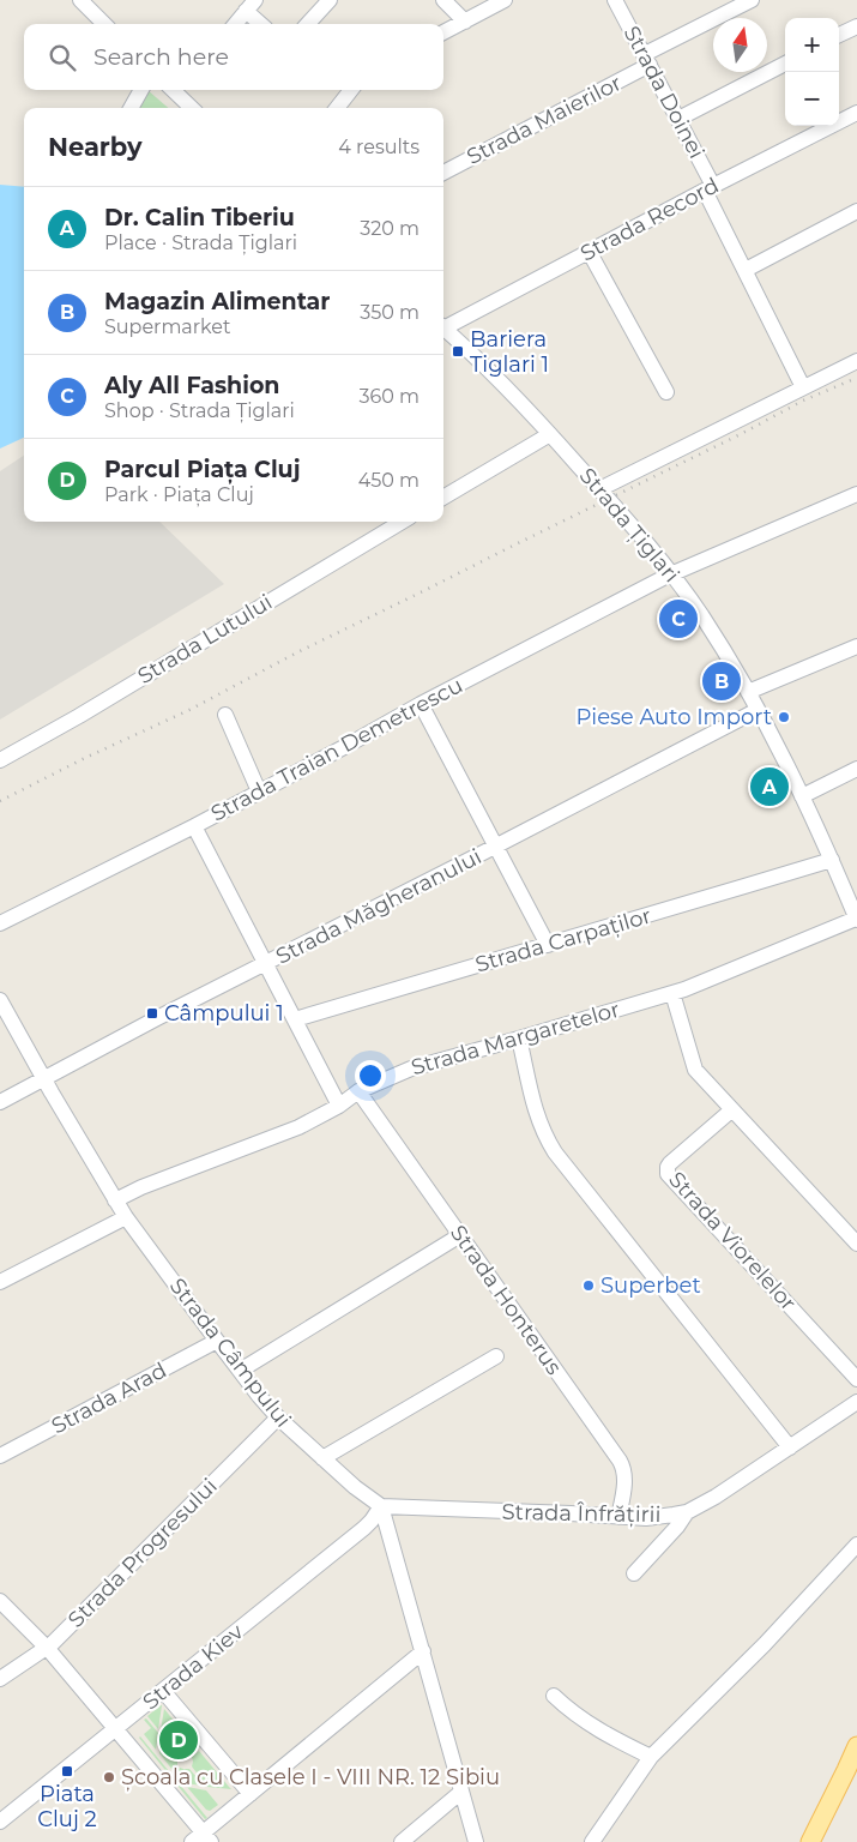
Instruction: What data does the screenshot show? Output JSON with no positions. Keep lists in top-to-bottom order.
{
  "streets": {
    "street": [
      "Strada Doinei",
      "Strada Maierilor",
      "Strada Record",
      "Strada Țiglari",
      "Strada Lutului",
      "Strada Traian Demetrescu",
      "Strada Măgheranului",
      "Strada Carpaților",
      "Strada Margaretelor",
      "Strada Viorelelor",
      "Strada Honterus",
      "Strada Câmpului",
      "Strada Arad",
      "Strada Înfrățirii",
      "Strada Progresului",
      "Strada Kiev"
    ]
  },
  "crossings": [
    ["Strada Doinei", "Strada Maierilor"],
    ["Strada Doinei", "Strada Record"],
    ["Strada Țiglari", "Strada Traian Demetrescu"],
    ["Strada Țiglari", "Strada Măgheranului"],
    ["Strada Țiglari", "Strada Carpaților"],
    ["Strada Țiglari", "Strada Margaretelor"],
    ["Strada Măgheranului", "Strada Câmpului"],
    ["Strada Margaretelor", "Strada Honterus"],
    ["Strada Margaretelor", "Strada Câmpului"],
    ["Strada Honterus", "Strada Înfrățirii"],
    ["Strada Câmpului", "Strada Arad"],
    ["Strada Câmpului", "Strada Înfrățirii"],
    ["Strada Câmpului", "Strada Progresului"],
    ["Strada Câmpului", "Strada Kiev"],
    ["Strada Înfrățirii", "Strada Kiev"]
  ],
  "places": {
    "transit": ["Bariera Tiglari 1", "Câmpului 1", "Piata Cluj 2"],
    "other": ["Piese Auto Import", "Superbet", "Școala cu Clasele I - VIII NR. 12 Sibiu"]
  },
  "north": "top",
  "page": {
    "map_buttons": ["+", "−"],
    "search": "Search here",
    "heading": ["Nearby", "4 results"],
    "list": [
      {
        "mark": "A",
        "name": "Dr. Calin Tiberiu",
        "note": "Place · Strada Țiglari",
        "value": "320 m"
      },
      {
        "mark": "B",
        "name": "Magazin Alimentar",
        "note": "Supermarket",
        "value": "350 m"
      },
      {
        "mark": "C",
        "name": "Aly All Fashion",
        "note": "Shop · Strada Țiglari",
        "value": "360 m"
      },
      {
        "mark": "D",
        "name": "Parcul Piața Cluj",
        "note": "Park · Piața Cluj",
        "value": "450 m"
      }
    ],
    "pins": [
      "C",
      "B",
      "A",
      "D"
    ]
  }
}
